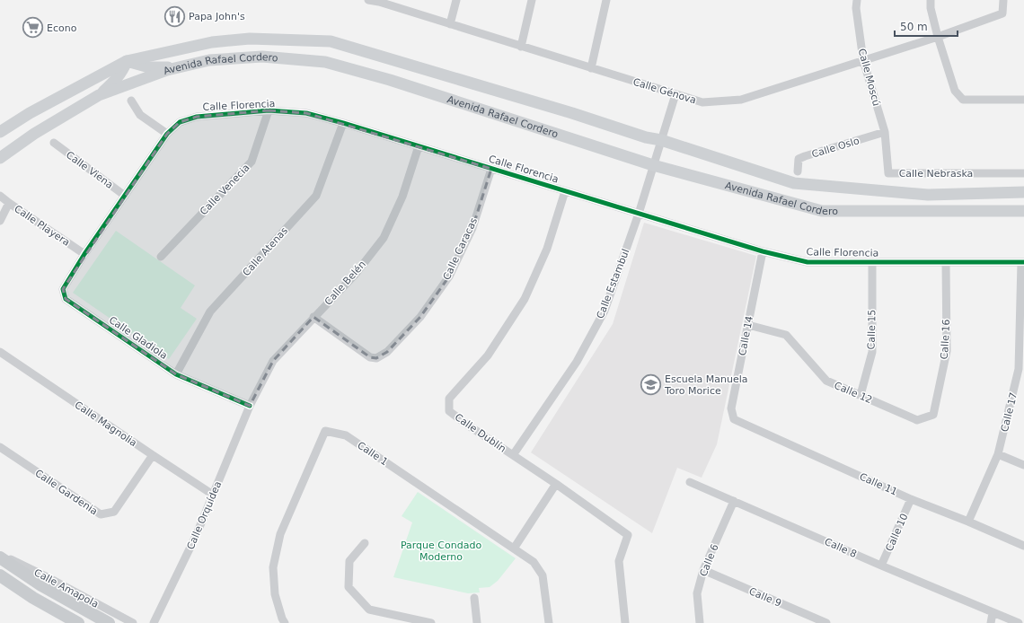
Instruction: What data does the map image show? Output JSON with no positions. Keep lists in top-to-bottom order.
{
  "streets": {
    "main road": ["Avenida Rafael Cordero"],
    "street": [
      "Calle Moscú",
      "Calle Génova",
      "Calle Florencia",
      "Calle Oslo",
      "Calle Viena",
      "Calle Nebraska",
      "Calle Venecia",
      "Calle Playera",
      "Calle Caracas",
      "Calle Atenas",
      "Calle Belén",
      "Calle Estambul",
      "Calle 15",
      "Calle 14",
      "Calle Gladiola",
      "Calle 16",
      "Calle 12",
      "Calle 17",
      "Calle Magnolia",
      "Calle Dublín",
      "Calle 1",
      "Calle 11",
      "Calle Gardenia",
      "Calle Orquídea",
      "Calle 10",
      "Calle 8",
      "Calle 6",
      "Calle Amapola",
      "Calle 9"
    ]
  },
  "crossings": [
    ["Avenida Rafael Cordero", "Calle Estambul"],
    ["Calle Moscú", "Calle Génova"],
    ["Calle Moscú", "Calle Oslo"],
    ["Calle Moscú", "Calle Nebraska"],
    ["Calle Génova", "Calle Estambul"],
    ["Calle Florencia", "Calle Viena"],
    ["Calle Florencia", "Calle Venecia"],
    ["Calle Florencia", "Calle Playera"],
    ["Calle Florencia", "Calle Caracas"],
    ["Calle Florencia", "Calle Atenas"],
    ["Calle Florencia", "Calle Belén"],
    ["Calle Florencia", "Calle Estambul"],
    ["Calle Florencia", "Calle 15"],
    ["Calle Florencia", "Calle 14"],
    ["Calle Florencia", "Calle Gladiola"],
    ["Calle Florencia", "Calle 16"],
    ["Calle Florencia", "Calle 17"],
    ["Calle Florencia", "Calle Dublín"],
    ["Calle Oslo", "Calle Nebraska"],
    ["Calle Playera", "Calle Gladiola"],
    ["Calle Caracas", "Calle Belén"],
    ["Calle Atenas", "Calle Gladiola"],
    ["Calle Belén", "Calle Gladiola"],
    ["Calle Belén", "Calle Orquídea"],
    ["Calle Estambul", "Calle Dublín"],
    ["Calle 15", "Calle 12"],
    ["Calle 14", "Calle 12"],
    ["Calle 14", "Calle 11"],
    ["Calle Gladiola", "Calle Orquídea"],
    ["Calle 16", "Calle 12"],
    ["Calle 17", "Calle 11"],
    ["Calle Magnolia", "Calle Gardenia"],
    ["Calle Magnolia", "Calle Orquídea"],
    ["Calle 11", "Calle 10"],
    ["Calle 10", "Calle 8"],
    ["Calle 8", "Calle 6"],
    ["Calle 6", "Calle 9"]
  ],
  "parks": ["Parque Condado Moderno"],
  "places": {
    "restaurant": ["Papa John's"],
    "supermarket": ["Econo"],
    "school or university": ["Escuela Manuela Toro Morice"]
  },
  "scale_bar": "50 m"
}
